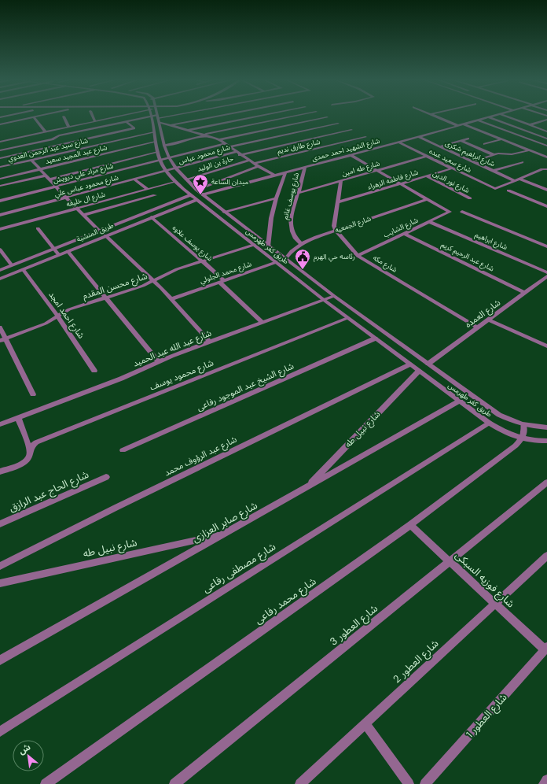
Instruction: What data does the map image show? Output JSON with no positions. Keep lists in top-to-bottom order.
{
  "streets": {
    "street": [
      "شارع طارق نديم",
      "شارع سيد عبد الرحمن العدوي",
      "شارع الشهيد احمد حمدى",
      "شارع ابراهيم شكرى",
      "شارع عبد المجيد سعيد",
      "شارع محمود عباس",
      "شارع سعيد عبده",
      "حارة بن الوليد",
      "شارع طه امين",
      "شارع مراد علي درويش",
      "شارع فاطمه الزهراء",
      "شارع نور الدين",
      "شارع محمود عباس علي",
      "شارع يوسف غانم",
      "شارع ال خليفه",
      "شارع الجمعيه",
      "شارع الشايب",
      "طريق المنشية",
      "شارع ابراهيم",
      "شارع يوسف علاوه",
      "طريق كفر طهرمس",
      "شارع عبد الرحيم كريم",
      "شارع مكه",
      "شارع محمد الجلولي",
      "شارع محسن المقدم",
      "شارع العمده",
      "شارع احمد امجد",
      "شارع عبد الله عبد الحميد",
      "شارع محمود يوسف",
      "شارع الشيخ عبد الموجود رفاعى",
      "شارع نبيل طه",
      "شارع عبد الرؤوف محمد",
      "شارع الحاج عبد الرازق",
      "شارع صابر العزازى",
      "شارع مصطفى رفاعى",
      "شارع فوزيه السبكى",
      "شارع محمد رفاعى",
      "شارع العطور 3",
      "شارع العطور 2",
      "شارع العطور 1"
    ]
  },
  "crossings": [
    ["شارع سيد عبد الرحمن العدوي", "طريق كفر طهرمس"],
    ["شارع الشهيد احمد حمدى", "شارع ابراهيم شكرى"],
    ["شارع الشهيد احمد حمدى", "شارع سعيد عبده"],
    ["شارع الشهيد احمد حمدى", "شارع يوسف غانم"],
    ["شارع الشهيد احمد حمدى", "طريق كفر طهرمس"],
    ["شارع ابراهيم شكرى", "شارع سعيد عبده"],
    ["شارع عبد المجيد سعيد", "طريق كفر طهرمس"],
    ["شارع محمود عباس", "شارع محمود عباس علي"],
    ["شارع محمود عباس", "طريق كفر طهرمس"],
    ["شارع سعيد عبده", "شارع طه امين"],
    ["شارع سعيد عبده", "شارع فاطمه الزهراء"],
    ["حارة بن الوليد", "طريق كفر طهرمس"],
    ["شارع طه امين", "شارع يوسف غانم"],
    ["شارع مراد علي درويش", "طريق كفر طهرمس"],
    ["شارع فاطمه الزهراء", "شارع نور الدين"],
    ["شارع محمود عباس علي", "طريق كفر طهرمس"],
    ["شارع يوسف غانم", "شارع الجمعيه"],
    ["شارع ال خليفه", "طريق كفر طهرمس"],
    ["شارع الجمعيه", "شارع الشايب"],
    ["شارع الجمعيه", "طريق كفر طهرمس"],
    ["شارع الجمعيه", "شارع مكه"],
    ["شارع الجمعيه", "شارع محمد الجلولي"],
    ["شارع الشايب", "شارع ابراهيم"],
    ["شارع الشايب", "شارع عبد الرحيم كريم"],
    ["شارع الشايب", "شارع مكه"],
    ["طريق المنشية", "شارع يوسف علاوه"],
    ["طريق المنشية", "طريق كفر طهرمس"],
    ["طريق المنشية", "شارع احمد امجد"],
    ["شارع يوسف علاوه", "شارع محمد الجلولي"],
    ["شارع يوسف علاوه", "شارع محسن المقدم"],
    ["شارع يوسف علاوه", "شارع عبد الله عبد الحميد"],
    ["طريق كفر طهرمس", "شارع محمد الجلولي"],
    ["طريق كفر طهرمس", "شارع محسن المقدم"],
    ["طريق كفر طهرمس", "شارع العمده"],
    ["طريق كفر طهرمس", "شارع عبد الله عبد الحميد"],
    ["طريق كفر طهرمس", "شارع محمود يوسف"],
    ["طريق كفر طهرمس", "شارع الشيخ عبد الموجود رفاعى"],
    ["طريق كفر طهرمس", "شارع نبيل طه"],
    ["طريق كفر طهرمس", "شارع عبد الرؤوف محمد"],
    ["طريق كفر طهرمس", "شارع صابر العزازى"],
    ["طريق كفر طهرمس", "شارع مصطفى رفاعى"],
    ["طريق كفر طهرمس", "شارع محمد رفاعى"],
    ["شارع عبد الرحيم كريم", "شارع العمده"],
    ["شارع مكه", "شارع العمده"],
    ["شارع محسن المقدم", "شارع احمد امجد"],
    ["شارع نبيل طه", "شارع صابر العزازى"],
    ["شارع فوزيه السبكى", "شارع محمد رفاعى"],
    ["شارع فوزيه السبكى", "شارع العطور 3"],
    ["شارع فوزيه السبكى", "شارع العطور 2"],
    ["شارع فوزيه السبكى", "شارع العطور 1"]
  ],
  "places": {
    "place": ["ميدان الساعة"],
    "public building": ["رئاسه حي الهرم"]
  },
  "north": "top left"
}
